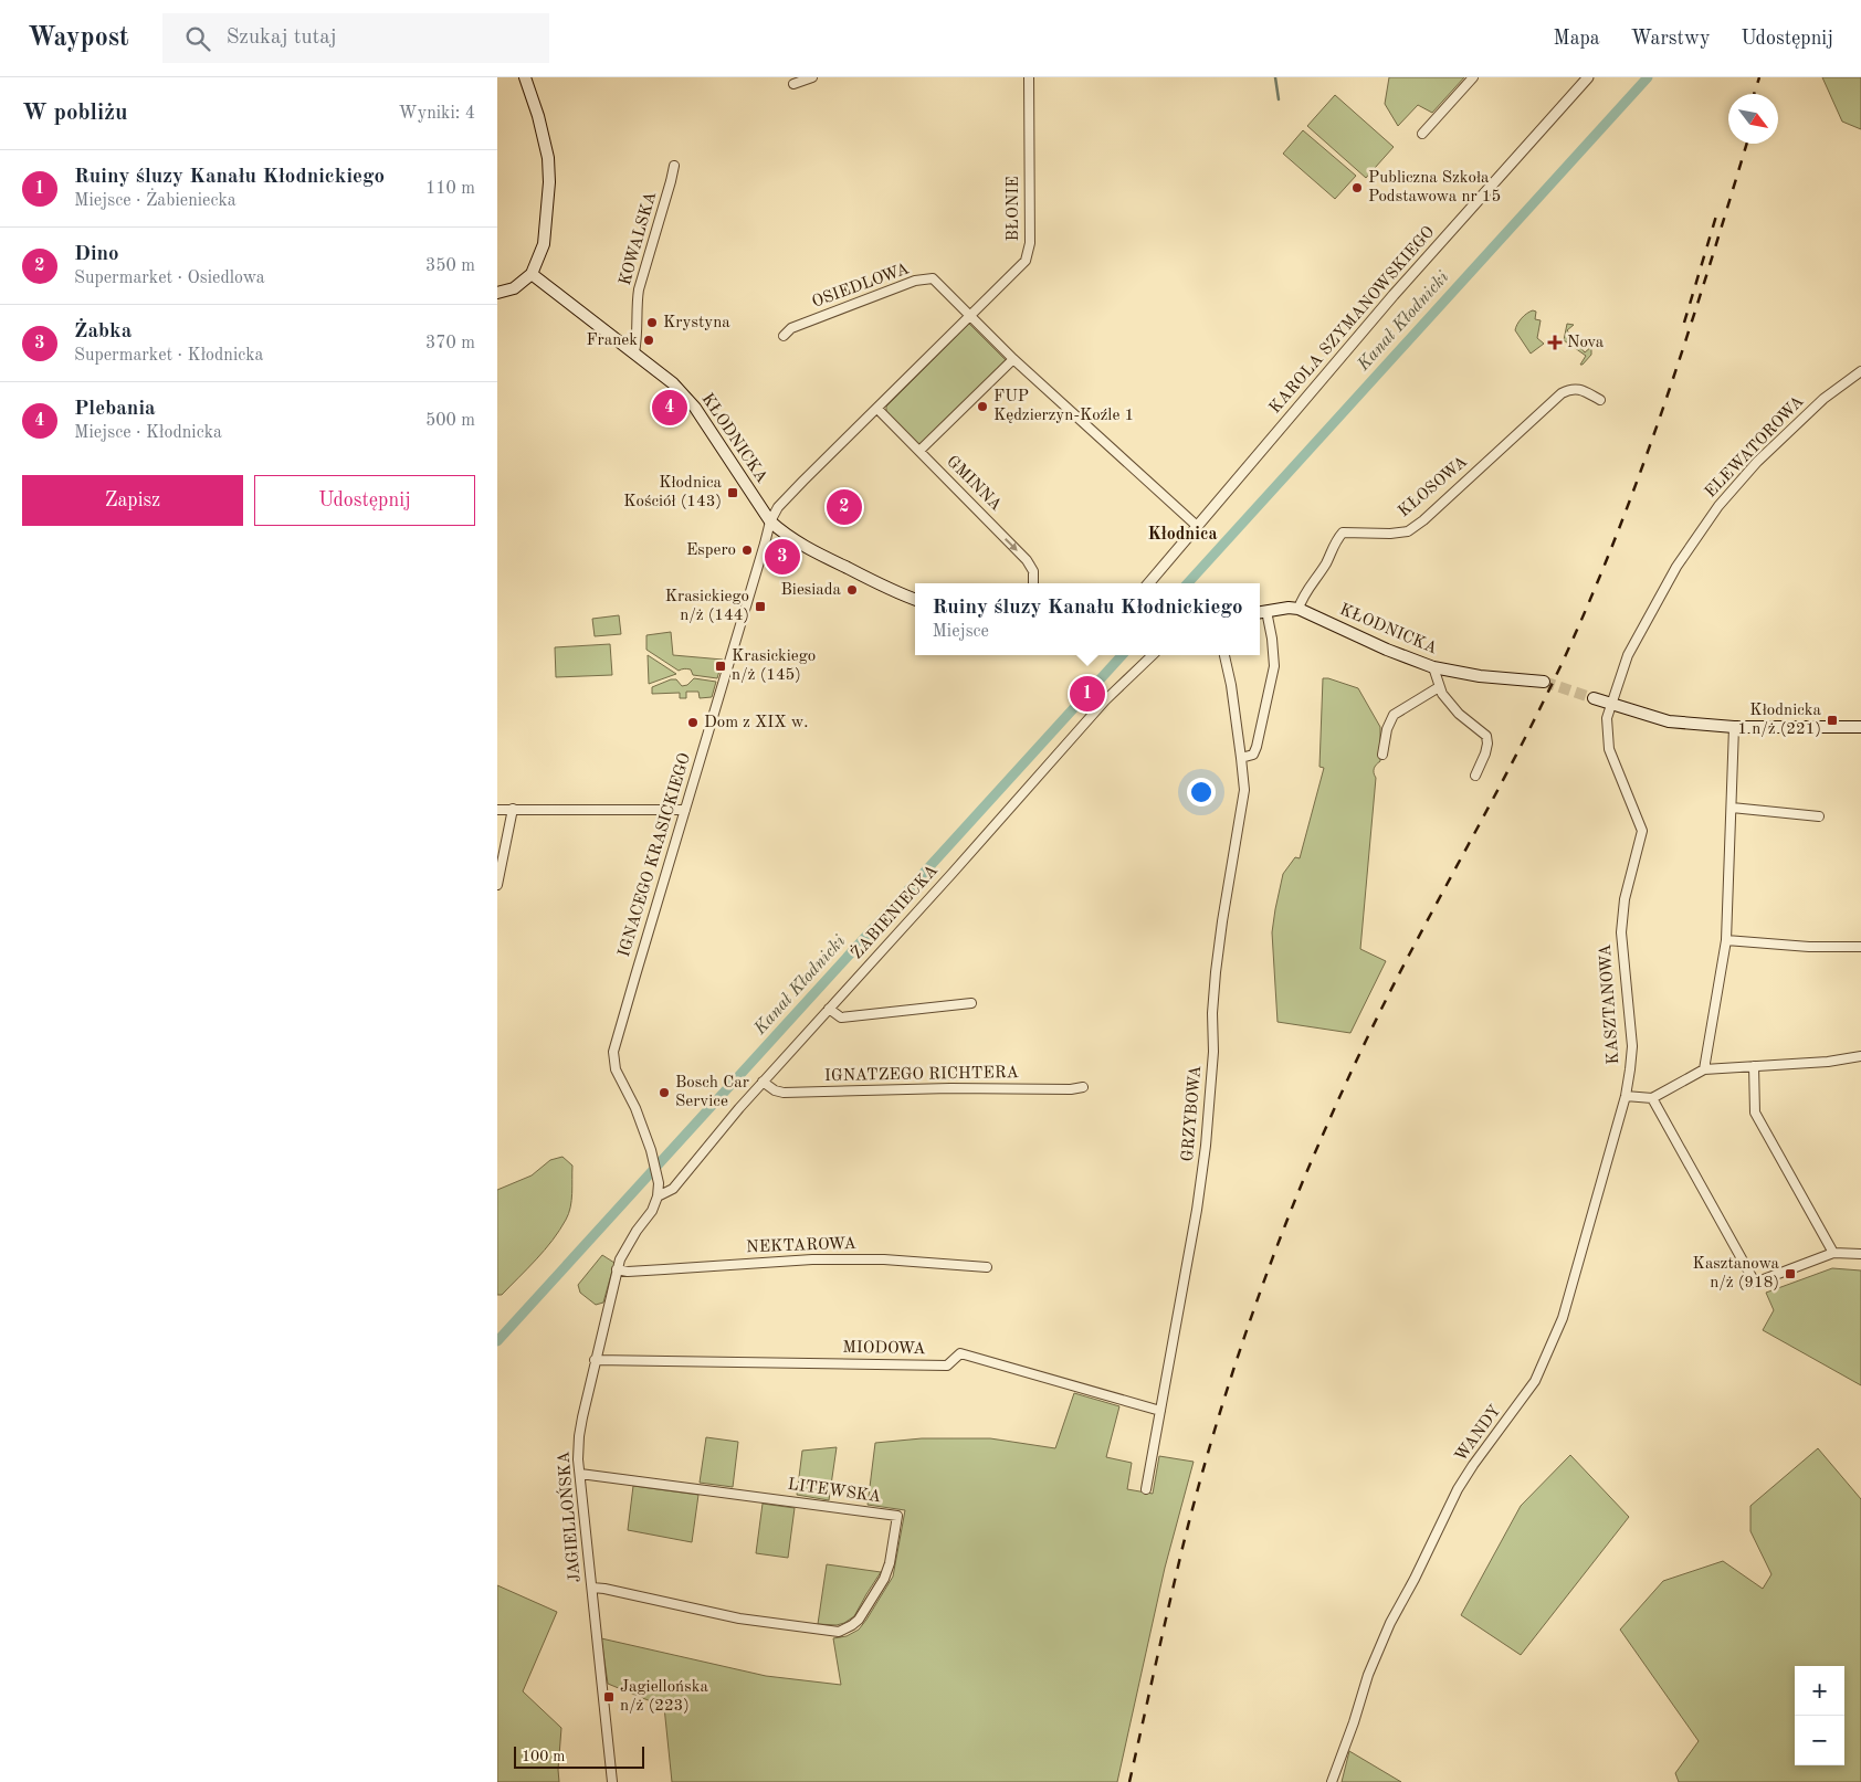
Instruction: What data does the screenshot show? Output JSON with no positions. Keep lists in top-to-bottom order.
{
  "streets": {
    "main road": ["KŁODNICKA"],
    "street": [
      "BŁONIE",
      "KOWALSKA",
      "OSIEDLOWA",
      "KAROLA SZYMANOWSKIEGO",
      "ELEWATOROWA",
      "GMINNA",
      "KŁOSOWA",
      "IGNACEGO KRASICKIEGO",
      "ŻABIENIECKA",
      "KASZTANOWA",
      "IGNATZEGO RICHTERA",
      "GRZYBOWA",
      "NEKTAROWA",
      "MIODOWA",
      "WANDY",
      "LITEWSKA",
      "JAGIELLOŃSKA"
    ]
  },
  "crossings": [
    ["BŁONIE", "OSIEDLOWA"],
    ["BŁONIE", "GMINNA"],
    ["KOWALSKA", "KŁODNICKA"],
    ["KŁODNICKA", "KŁOSOWA"],
    ["KŁODNICKA", "IGNACEGO KRASICKIEGO"],
    ["ELEWATOROWA", "KASZTANOWA"],
    ["IGNACEGO KRASICKIEGO", "ŻABIENIECKA"],
    ["IGNACEGO KRASICKIEGO", "JAGIELLOŃSKA"],
    ["ŻABIENIECKA", "IGNATZEGO RICHTERA"],
    ["ŻABIENIECKA", "JAGIELLOŃSKA"],
    ["KASZTANOWA", "WANDY"],
    ["GRZYBOWA", "MIODOWA"],
    ["NEKTAROWA", "JAGIELLOŃSKA"],
    ["MIODOWA", "JAGIELLOŃSKA"],
    ["LITEWSKA", "JAGIELLOŃSKA"]
  ],
  "one_way": ["GMINNA"],
  "districts": ["Kłodnica"],
  "water": ["Kanał Kłodnicki"],
  "places": {
    "other": [
      "Publiczna Szkoła Podstawowa nr 15",
      "Krystyna",
      "Franek",
      "FUP Kędzierzyn-Koźle 1",
      "Espero",
      "Biesiada",
      "Dom z XIX w.",
      "Bosch Car Service"
    ],
    "health": ["Nova"],
    "transit": [
      "Kłodnica Kościół (143)",
      "Krasickiego n/ż (144)",
      "Krasickiego n/ż (145)",
      "Kłodnicka 1 n/ż (221)",
      "Kasztanowa n/ż (918)",
      "Jagiellońska n/ż (223)"
    ]
  },
  "scale_bar": "100 m",
  "north": "bottom right",
  "page": {
    "header": "Waypost",
    "search": "Szukaj tutaj",
    "nav": ["Mapa", "Warstwy", "Udostępnij"],
    "heading": ["W pobliżu", "Wyniki: 4"],
    "list": [
      {
        "mark": "1",
        "name": "Ruiny śluzy Kanału Kłodnickiego",
        "note": "Miejsce · Żabieniecka",
        "value": "110 m"
      },
      {
        "mark": "2",
        "name": "Dino",
        "note": "Supermarket · Osiedlowa",
        "value": "350 m"
      },
      {
        "mark": "3",
        "name": "Żabka",
        "note": "Supermarket · Kłodnicka",
        "value": "370 m"
      },
      {
        "mark": "4",
        "name": "Plebania",
        "note": "Miejsce · Kłodnicka",
        "value": "500 m"
      }
    ],
    "pins": [
      "4",
      "2",
      "3",
      "1"
    ],
    "buttons": ["Zapisz", "Udostępnij"],
    "popup": ["Ruiny śluzy Kanału Kłodnickiego", "Miejsce"],
    "map_buttons": ["+", "−"],
    "scale": "100 m"
  }
}
